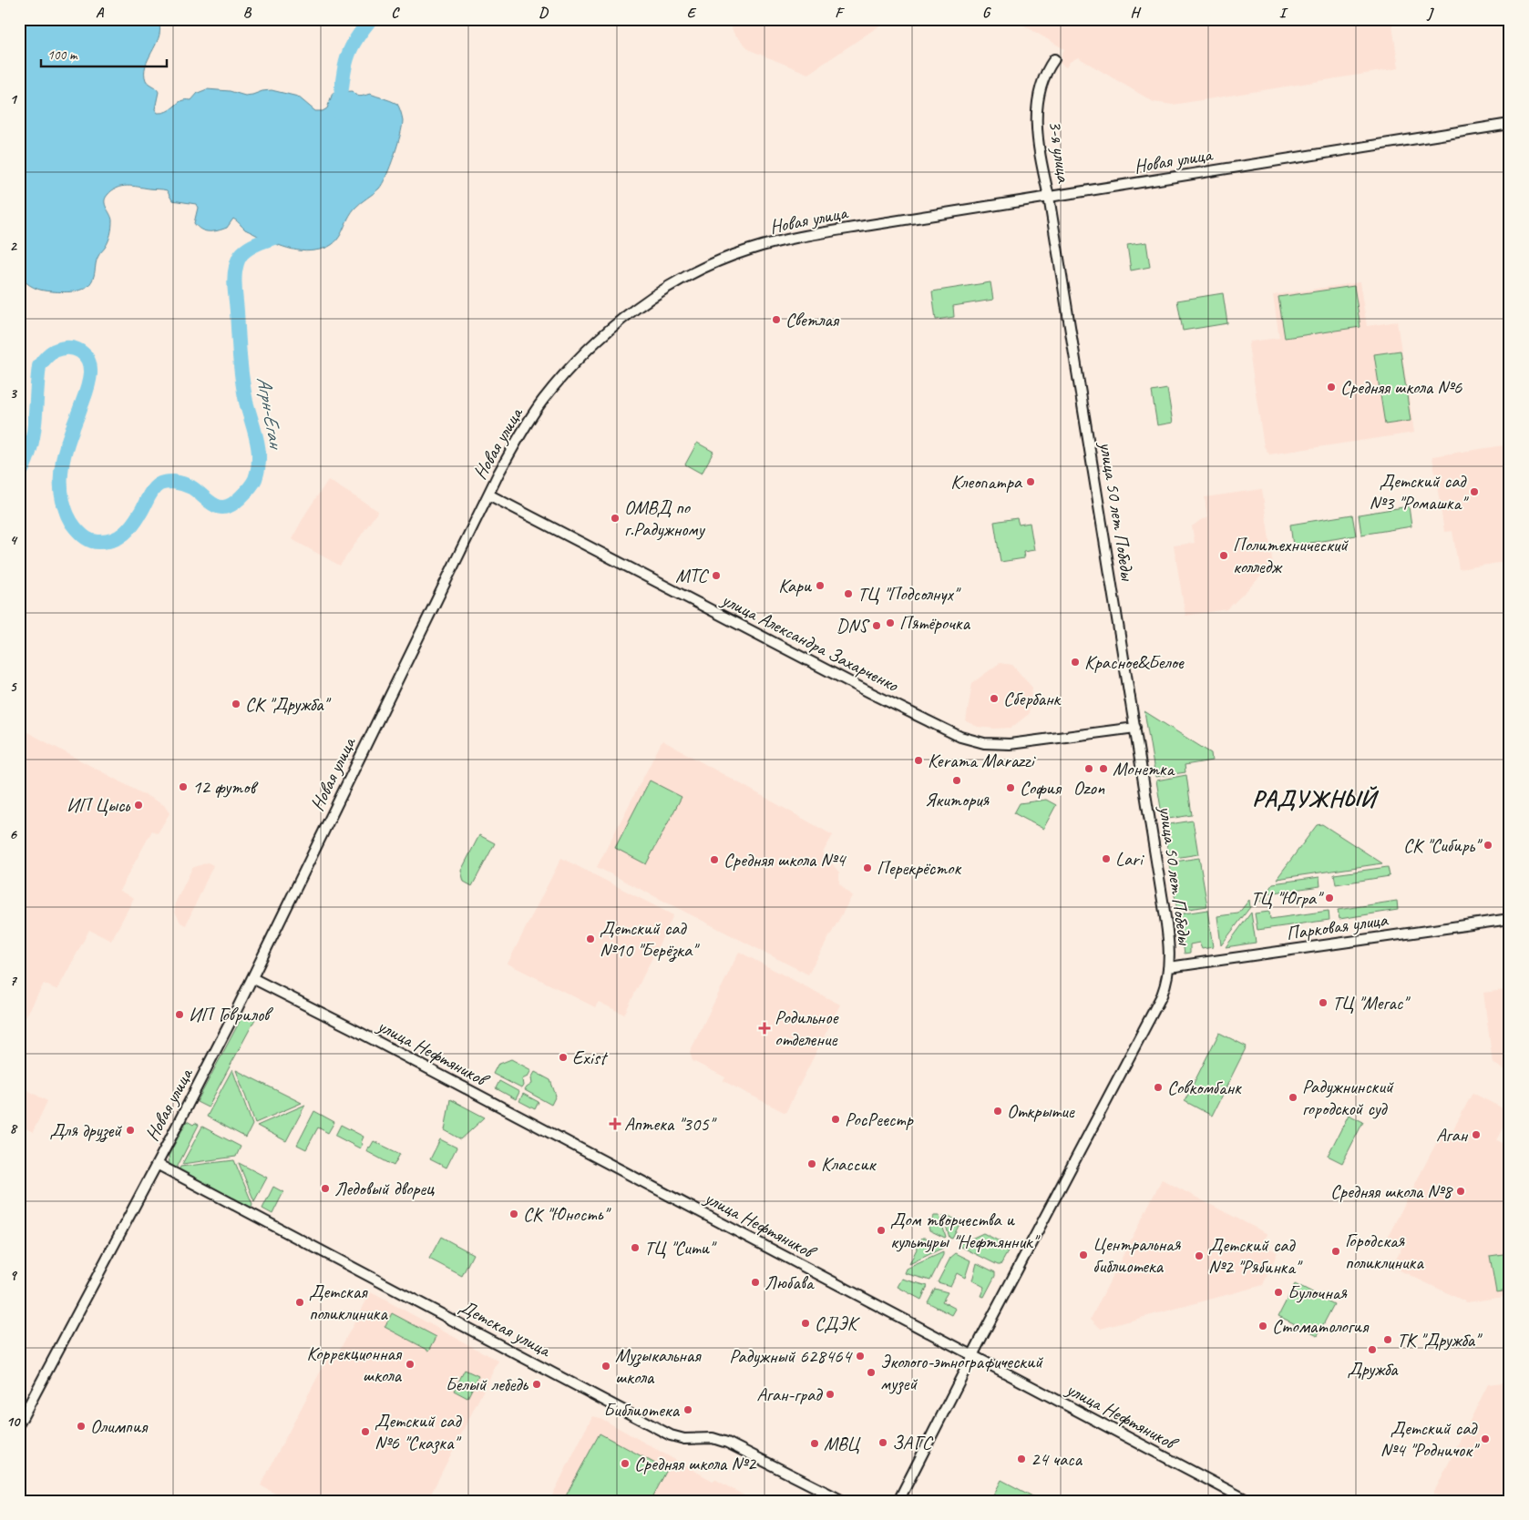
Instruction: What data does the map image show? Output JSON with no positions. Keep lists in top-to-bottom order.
{
  "streets": {
    "street": [
      "3-я улица",
      "Новая улица",
      "улица 50 лет Победы",
      "улица Александра Захарченко",
      "Парковая улица",
      "улица Нефтяников",
      "Детская улица"
    ]
  },
  "crossings": [
    ["3-я улица", "Новая улица"],
    ["3-я улица", "улица 50 лет Победы"],
    ["Новая улица", "улица 50 лет Победы"],
    ["Новая улица", "улица Александра Захарченко"],
    ["Новая улица", "улица Нефтяников"],
    ["Новая улица", "Детская улица"],
    ["улица 50 лет Победы", "улица Александра Захарченко"],
    ["улица 50 лет Победы", "Парковая улица"],
    ["улица 50 лет Победы", "улица Нефтяников"]
  ],
  "districts": ["РАДУЖНЫЙ"],
  "water": ["Агрн-Еган"],
  "places": {
    "other": [
      "Светлая",
      "Средняя школа №6",
      "Клеопатра",
      "Детский сад №3 \"Ромашка\"",
      "ОМВД по г.Радужному",
      "Политехнический колледж",
      "МТС",
      "Кари",
      "ТЦ \"Подсолнух\"",
      "Пятёрочка",
      "DNS",
      "Красное&Белое",
      "Сбербанк",
      "СК \"Дружба\"",
      "Kerama Marazzi",
      "Ozon",
      "Монетка",
      "Якитория",
      "12 футов",
      "София",
      "ИП Цысь",
      "СК \"Сибирь\"",
      "Lari",
      "Средняя школа №4",
      "Перекрёсток",
      "ТЦ \"Югра\"",
      "Детский сад №10 \"Берёзка\"",
      "ТЦ \"Мегас\"",
      "ИП Говрилов",
      "Exist",
      "Совкомбанк",
      "Радужнинский городской суд",
      "Открытие",
      "РосРеестр",
      "Для друзей",
      "Аган",
      "Классик",
      "Ледовый дворец",
      "Средняя школа №8",
      "СК \"Юность\"",
      "Дом творчества и культуры \"Нефтянник\"",
      "ТЦ \"Сити\"",
      "Городская поликлиника",
      "Центральная библиотека",
      "Детский сад №2 \"Рябинка\"",
      "Любава",
      "Булочная",
      "Детская поликлиника",
      "СДЭК",
      "Стоматология",
      "ТК \"Дружба\"",
      "Дружба",
      "Радужный 628464",
      "Коррекционная школа",
      "Музыкальная школа",
      "Эколого-этнографический музей",
      "Белый лебедь",
      "Аган-град",
      "Библиотека",
      "Олимпия",
      "Детский сад №6 \"Сказка\"",
      "Детский сад №4 \"Родничок\"",
      "ЗАГС",
      "МВЦ",
      "24 часа",
      "Средняя школа №2"
    ],
    "health": ["Родильное отделение", "Аптека \"305\""]
  },
  "scale_bar": "100 m",
  "grid": {
    "columns": [
      "A",
      "B",
      "C",
      "D",
      "E",
      "F",
      "G",
      "H",
      "I",
      "J"
    ],
    "rows": [
      "1",
      "2",
      "3",
      "4",
      "5",
      "6",
      "7",
      "8",
      "9",
      "10"
    ]
  }
}
